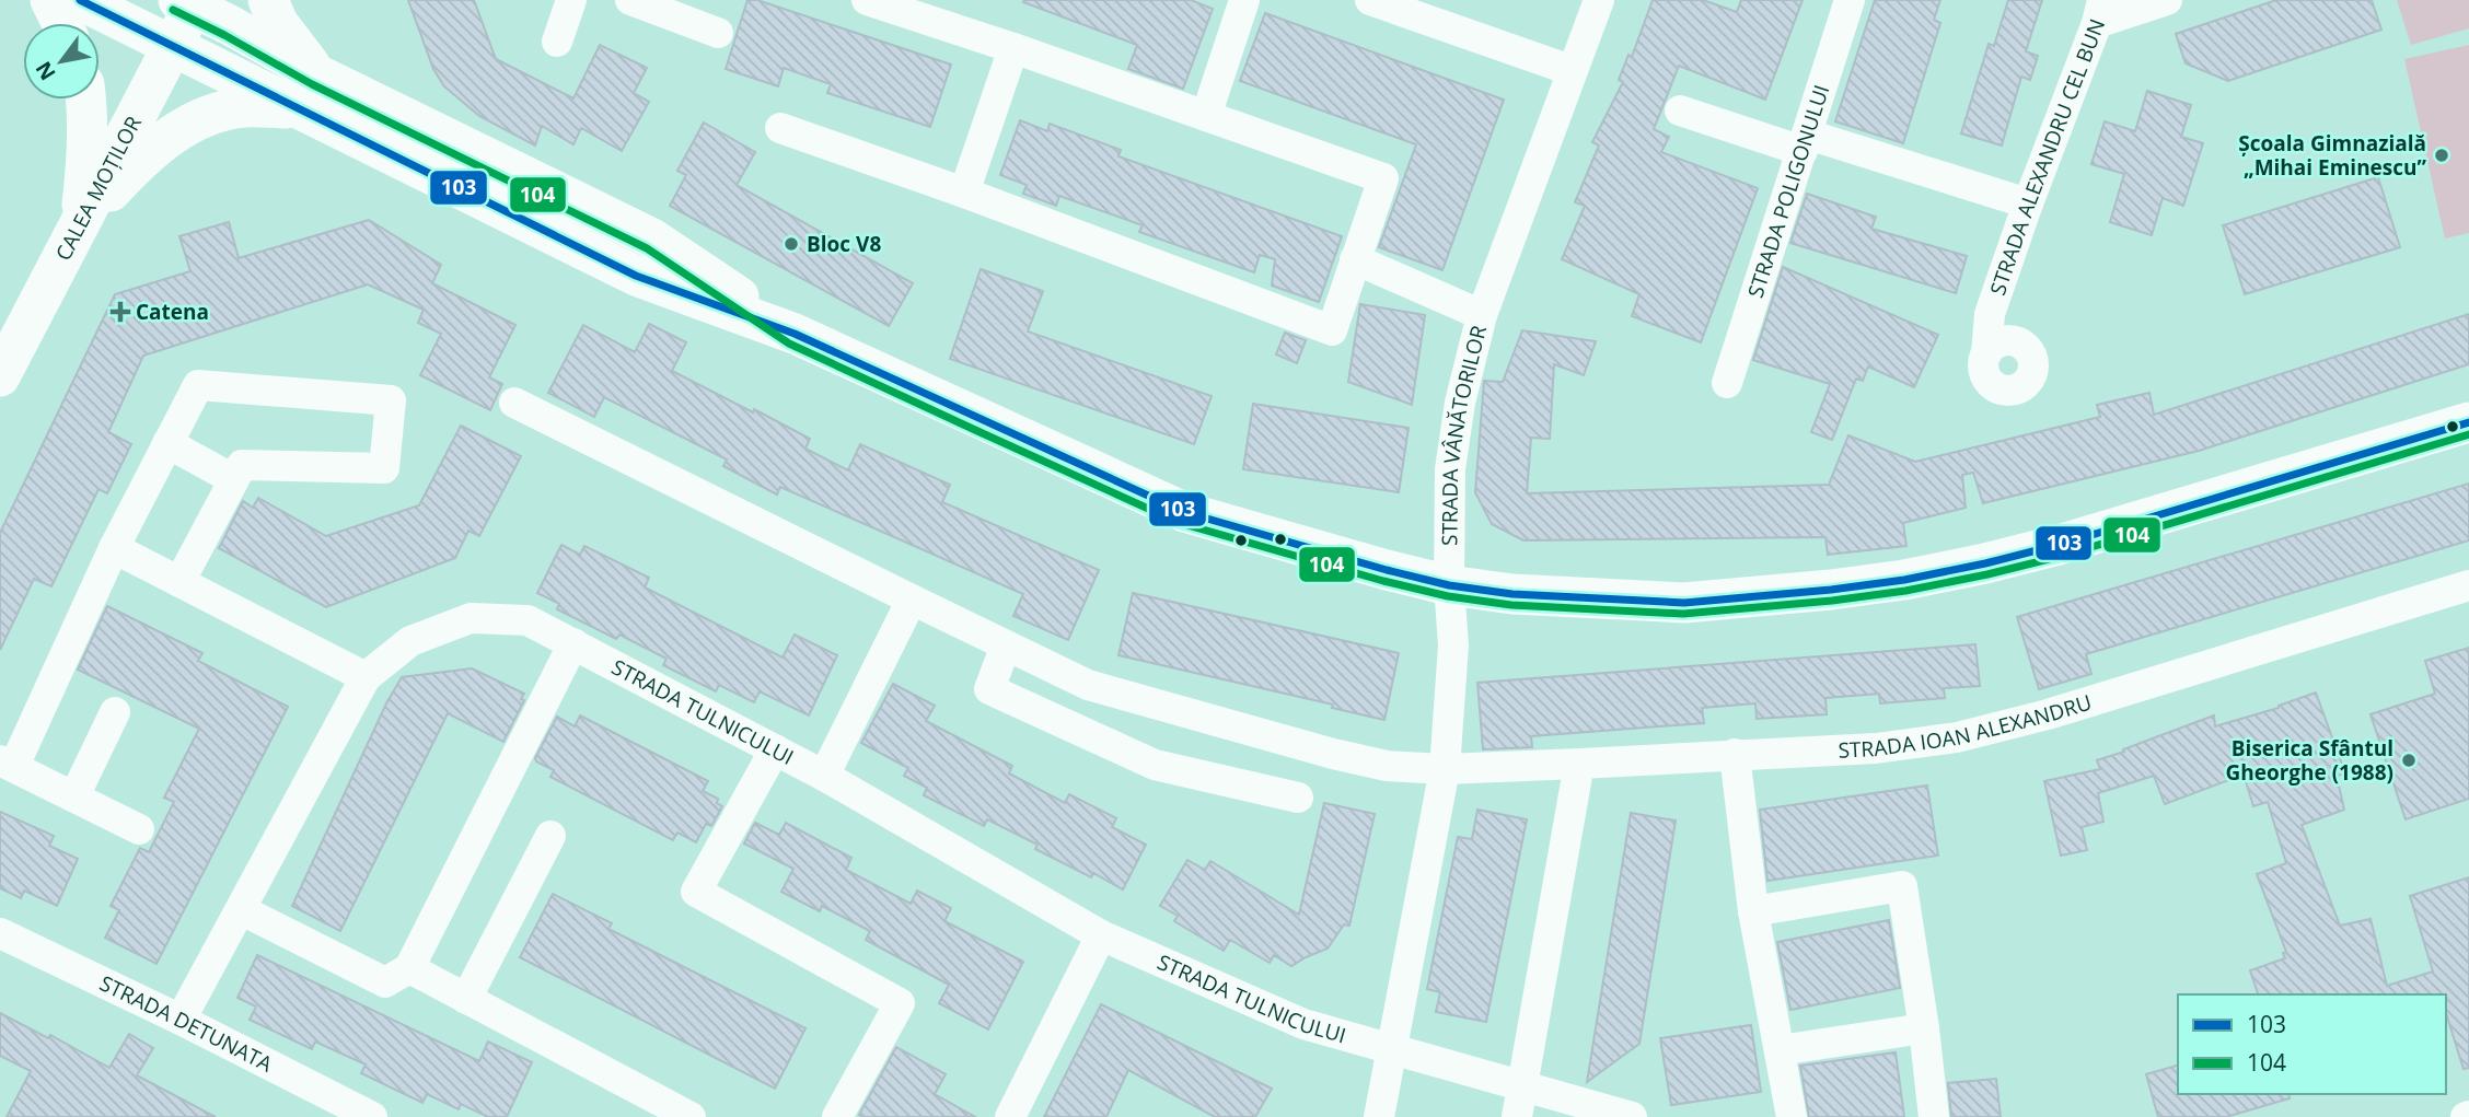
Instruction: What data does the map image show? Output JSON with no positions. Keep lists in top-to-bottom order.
{
  "streets": {
    "main road": ["CALEA MOȚILOR"],
    "street": [
      "STRADA ALEXANDRU CEL BUN",
      "STRADA POLIGONULUI",
      "STRADA VÂNĂTORILOR",
      "STRADA TULNICULUI",
      "STRADA IOAN ALEXANDRU",
      "STRADA DETUNATA"
    ]
  },
  "crossings": [
    ["STRADA VÂNĂTORILOR", "STRADA TULNICULUI"],
    ["STRADA VÂNĂTORILOR", "STRADA IOAN ALEXANDRU"],
    ["STRADA TULNICULUI", "STRADA DETUNATA"]
  ],
  "places": {
    "other": ["Școala Gimnazială „Mihai Eminescu”", "Bloc V8", "Biserica Sfântul Gheorghe (1988)"],
    "health": ["Catena"]
  },
  "lines": ["transit line 103", "transit line 104"],
  "legend": ["103", "104"],
  "north": "bottom left"
}
